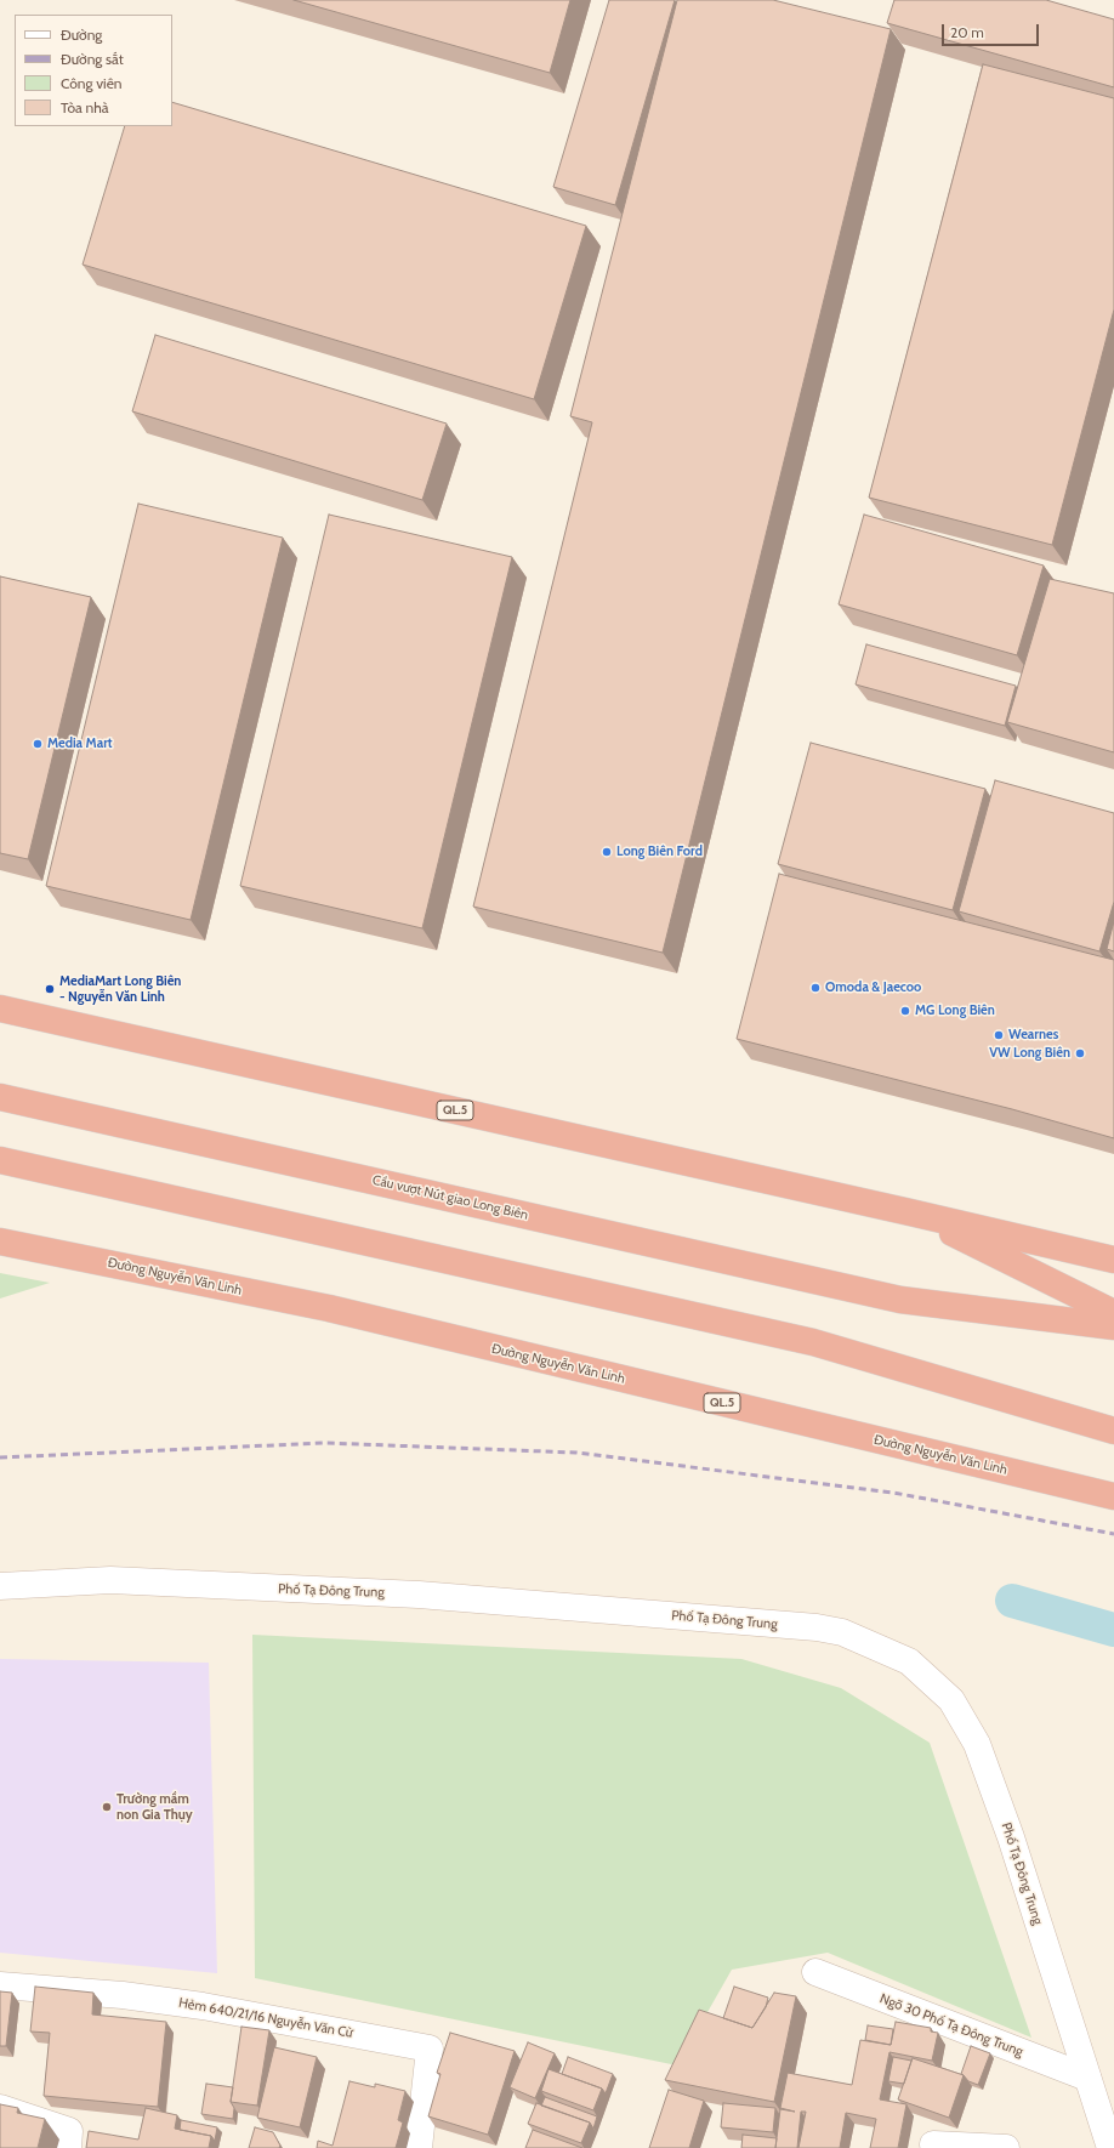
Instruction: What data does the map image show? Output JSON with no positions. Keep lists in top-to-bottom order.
{
  "streets": {
    "highway": ["QL.5", "Cầu vượt Nút giao Long Biên", "Đường Nguyễn Văn Linh"],
    "street": ["Phố Tạ Đông Trung", "Hẻm 640/21/16 Nguyễn Văn Cừ", "Ngõ 30 Phố Tạ Đông Trung"]
  },
  "crossings": [
    ["Phố Tạ Đông Trung", "Ngõ 30 Phố Tạ Đông Trung"]
  ],
  "places": [
    "Media Mart",
    "Long Biên Ford",
    "Omoda & Jaecoo",
    "MediaMart Long Biên - Nguyễn Văn Linh",
    "MG Long Biên",
    "Wearnes",
    "VW Long Biên",
    "Trường mầm non Gia Thụy"
  ],
  "legend": [
    "Đường",
    "Đường sắt",
    "Công viên",
    "Tòa nhà"
  ],
  "scale_bar": "20 m"
}
